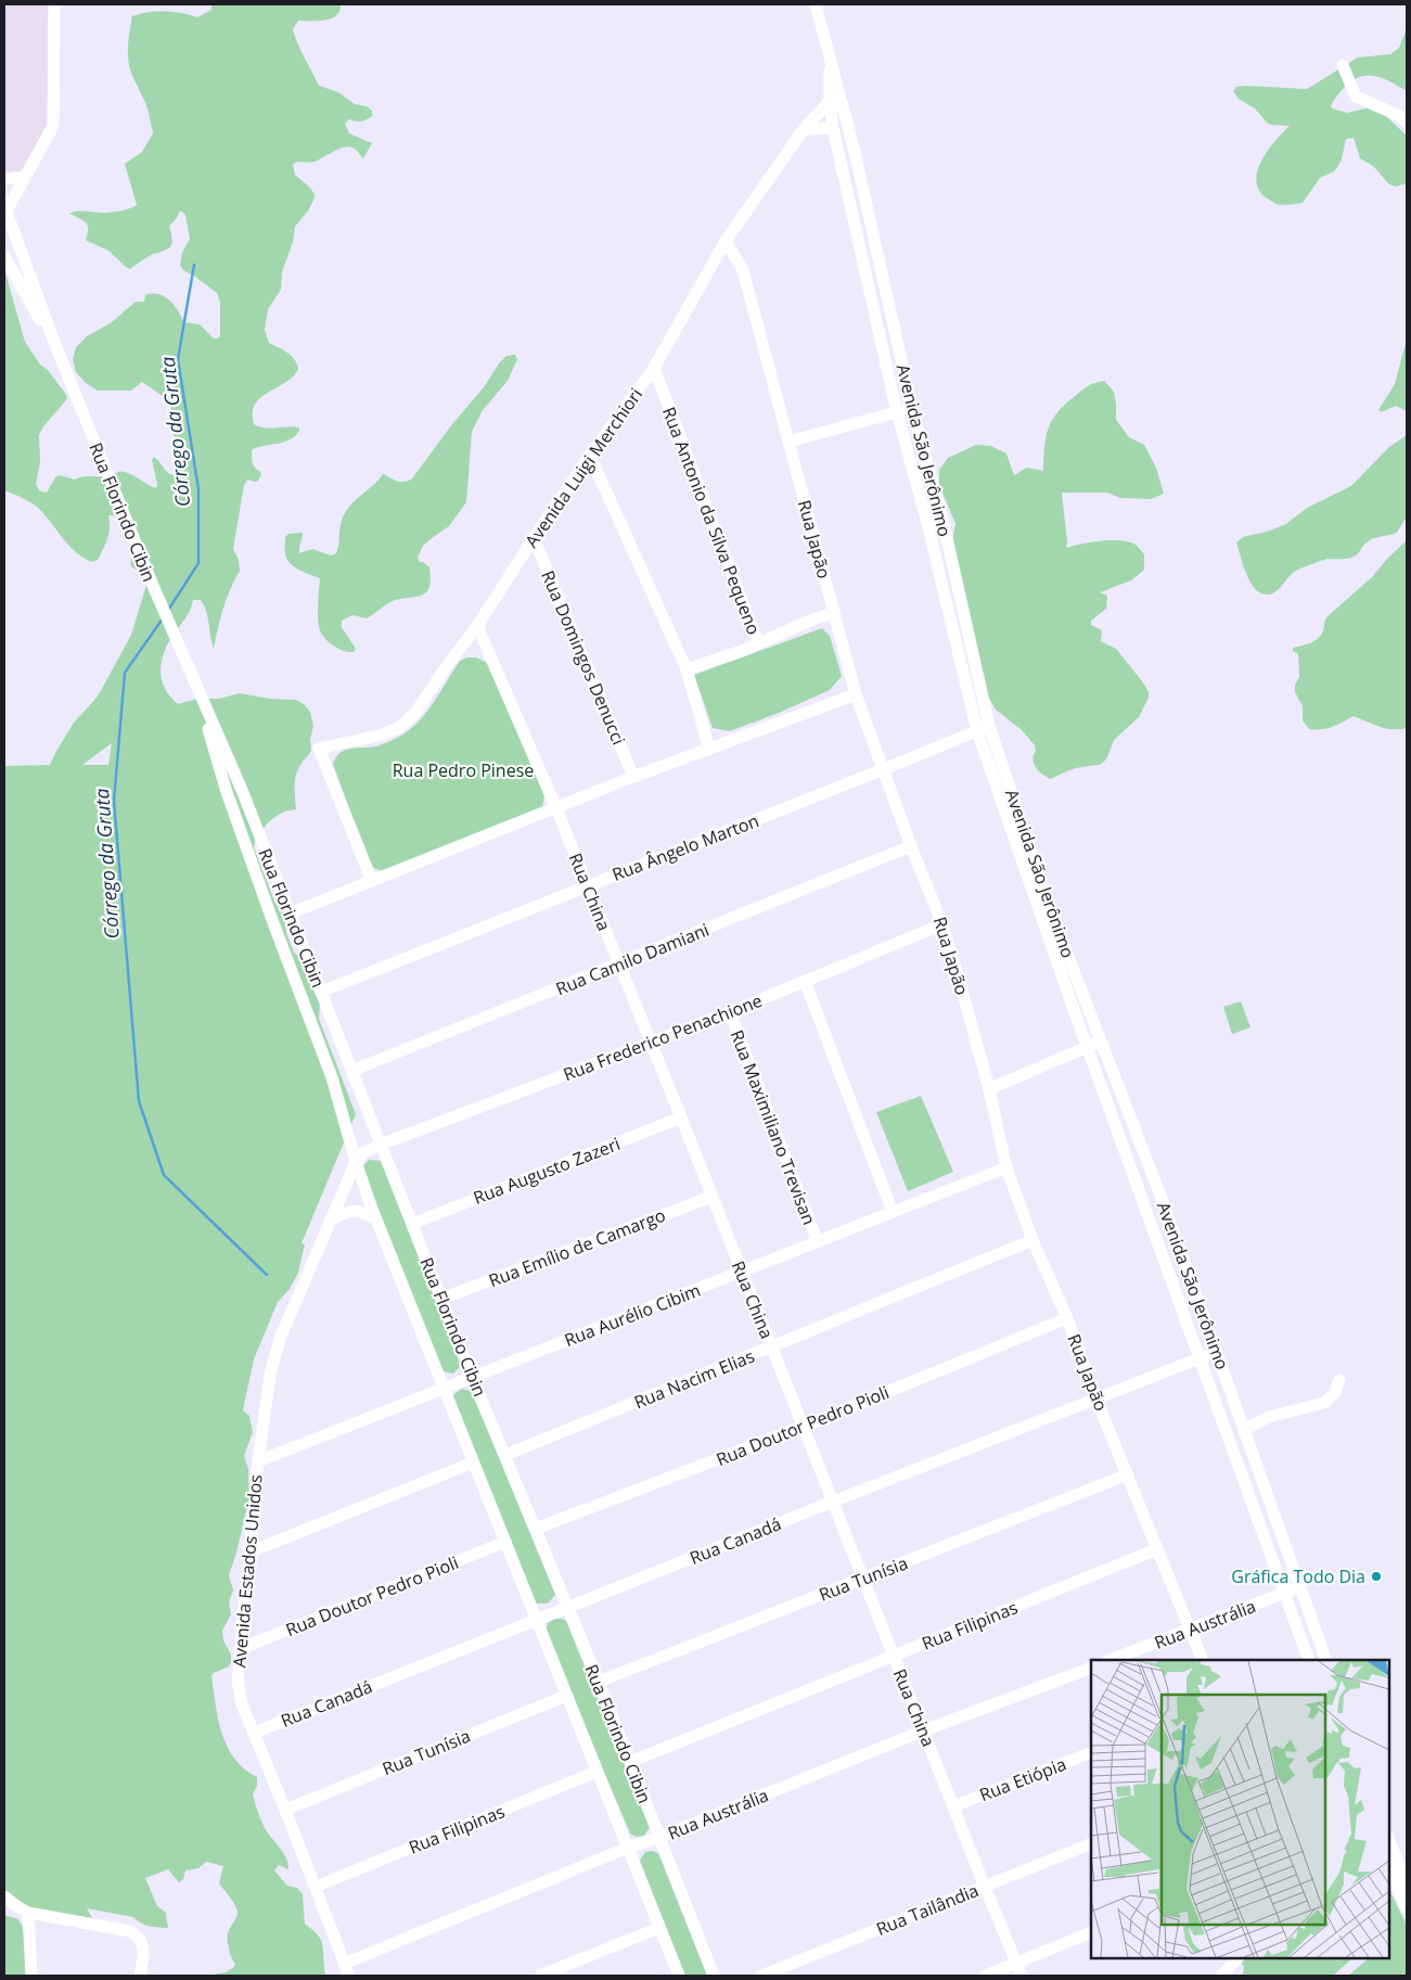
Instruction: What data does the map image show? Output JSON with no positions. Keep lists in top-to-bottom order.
{
  "streets": {
    "street": [
      "Avenida São Jerônimo",
      "Avenida Luigi Merchiori",
      "Rua Florindo Cibin",
      "Rua Antonio da Silva Pequeno",
      "Rua Japão",
      "Rua Domingos Denucci",
      "Rua Ângelo Marton",
      "Rua China",
      "Rua Camilo Damiani",
      "Rua Frederico Penachione",
      "Rua Maximiliano Trevisan",
      "Rua Augusto Zazeri",
      "Rua Emílio de Camargo",
      "Rua Aurélio Cibim",
      "Rua Nacim Elias",
      "Rua Doutor Pedro Pioli",
      "Rua Canadá",
      "Avenida Estados Unidos",
      "Rua Tunísia",
      "Rua Austrália",
      "Rua Filipinas",
      "Rua Etiópia",
      "Rua Tailândia"
    ]
  },
  "crossings": [
    ["Avenida São Jerônimo", "Avenida Luigi Merchiori"],
    ["Avenida São Jerônimo", "Rua Ângelo Marton"],
    ["Avenida São Jerônimo", "Rua Canadá"],
    ["Avenida São Jerônimo", "Rua Austrália"],
    ["Avenida Luigi Merchiori", "Rua Antonio da Silva Pequeno"],
    ["Avenida Luigi Merchiori", "Rua Japão"],
    ["Avenida Luigi Merchiori", "Rua Domingos Denucci"],
    ["Avenida Luigi Merchiori", "Rua China"],
    ["Rua Florindo Cibin", "Rua Ângelo Marton"],
    ["Rua Florindo Cibin", "Rua Camilo Damiani"],
    ["Rua Florindo Cibin", "Rua Frederico Penachione"],
    ["Rua Florindo Cibin", "Rua Augusto Zazeri"],
    ["Rua Florindo Cibin", "Rua Emílio de Camargo"],
    ["Rua Florindo Cibin", "Rua Aurélio Cibim"],
    ["Rua Florindo Cibin", "Rua Nacim Elias"],
    ["Rua Florindo Cibin", "Rua Doutor Pedro Pioli"],
    ["Rua Florindo Cibin", "Rua Canadá"],
    ["Rua Florindo Cibin", "Avenida Estados Unidos"],
    ["Rua Florindo Cibin", "Rua Tunísia"],
    ["Rua Florindo Cibin", "Rua Austrália"],
    ["Rua Florindo Cibin", "Rua Filipinas"],
    ["Rua Japão", "Rua Ângelo Marton"],
    ["Rua Japão", "Rua Camilo Damiani"],
    ["Rua Japão", "Rua Frederico Penachione"],
    ["Rua Japão", "Rua Aurélio Cibim"],
    ["Rua Japão", "Rua Nacim Elias"],
    ["Rua Japão", "Rua Doutor Pedro Pioli"],
    ["Rua Japão", "Rua Canadá"],
    ["Rua Japão", "Rua Tunísia"],
    ["Rua Japão", "Rua Austrália"],
    ["Rua Japão", "Rua Filipinas"],
    ["Rua Ângelo Marton", "Rua China"],
    ["Rua China", "Rua Camilo Damiani"],
    ["Rua China", "Rua Frederico Penachione"],
    ["Rua China", "Rua Augusto Zazeri"],
    ["Rua China", "Rua Emílio de Camargo"],
    ["Rua China", "Rua Aurélio Cibim"],
    ["Rua China", "Rua Nacim Elias"],
    ["Rua China", "Rua Doutor Pedro Pioli"],
    ["Rua China", "Rua Canadá"],
    ["Rua China", "Rua Tunísia"],
    ["Rua China", "Rua Austrália"],
    ["Rua China", "Rua Filipinas"],
    ["Rua China", "Rua Etiópia"],
    ["Rua China", "Rua Tailândia"],
    ["Rua Frederico Penachione", "Rua Maximiliano Trevisan"],
    ["Rua Frederico Penachione", "Avenida Estados Unidos"],
    ["Rua Maximiliano Trevisan", "Rua Aurélio Cibim"],
    ["Rua Aurélio Cibim", "Avenida Estados Unidos"],
    ["Rua Doutor Pedro Pioli", "Avenida Estados Unidos"],
    ["Rua Canadá", "Avenida Estados Unidos"],
    ["Avenida Estados Unidos", "Rua Tunísia"],
    ["Avenida Estados Unidos", "Rua Austrália"],
    ["Avenida Estados Unidos", "Rua Filipinas"]
  ],
  "water": ["Córrego da Gruta"],
  "parks": ["Rua Pedro Pinese"],
  "places": ["Gráfica Todo Dia"]
}
